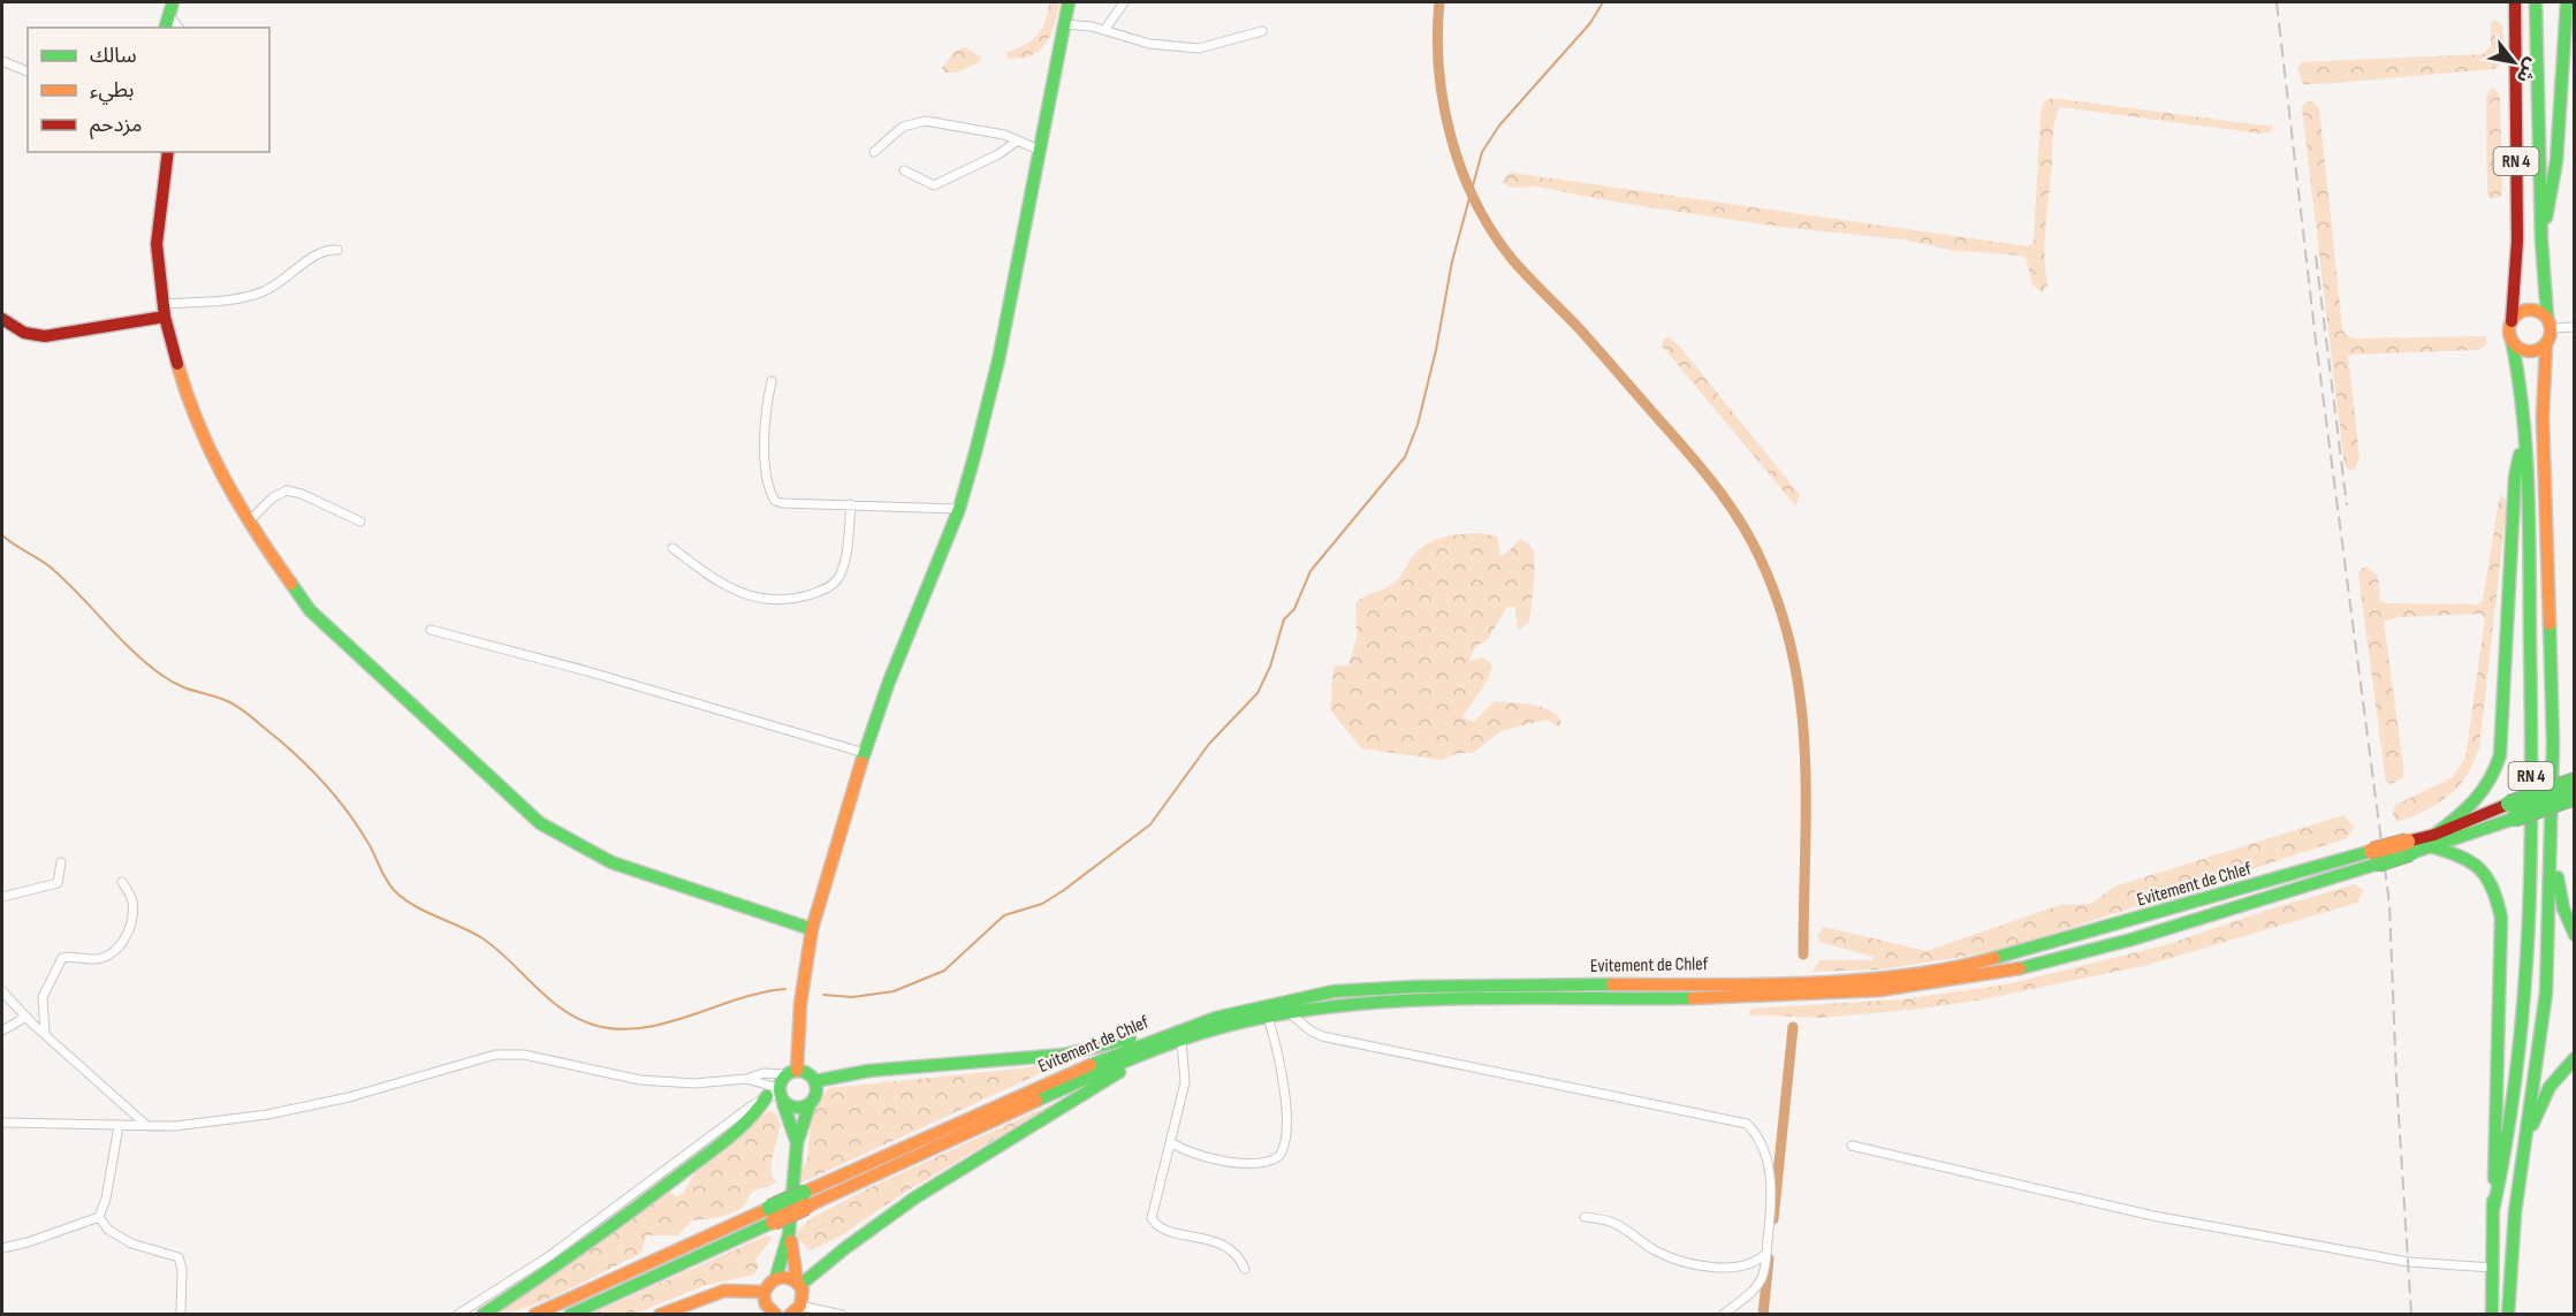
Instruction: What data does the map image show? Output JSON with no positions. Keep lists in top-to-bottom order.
{
  "streets": {
    "main road": ["RN 4", "Evitement de Chlef"]
  },
  "legend": ["سالك", "بطيء", "مزدحم"],
  "north": "bottom right"
}
